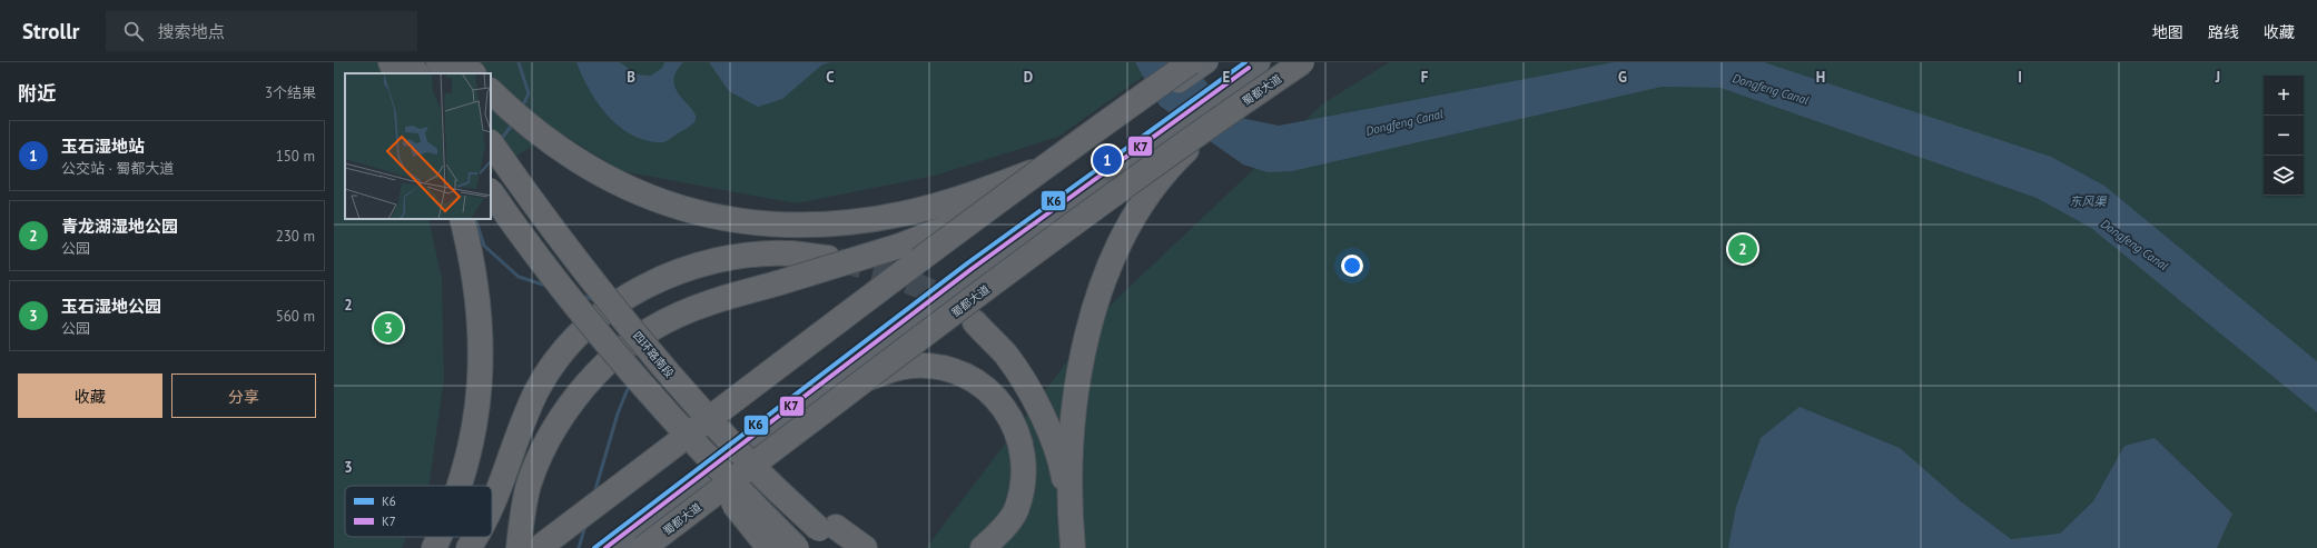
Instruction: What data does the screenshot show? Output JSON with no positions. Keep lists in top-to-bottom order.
{
  "streets": {
    "highway": ["蜀都大道", "四环路南段"]
  },
  "water": ["Dongfeng Canal", "东风渠"],
  "lines": ["transit line K6", "transit line K7"],
  "legend": ["K6", "K7"],
  "page": {
    "header": "Strollr",
    "search": "搜索地点",
    "nav": ["地图", "路线", "收藏"],
    "heading": ["附近", "3个结果"],
    "map_buttons": ["+", "−"],
    "list": [
      {
        "mark": "1",
        "name": "玉石湿地站",
        "note": "公交站 · 蜀都大道",
        "value": "150 m"
      },
      {
        "mark": "2",
        "name": "青龙湖湿地公园",
        "note": "公园",
        "value": "230 m"
      },
      {
        "mark": "3",
        "name": "玉石湿地公园",
        "note": "公园",
        "value": "560 m"
      }
    ],
    "pins": ["1", "2", "3"],
    "buttons": ["收藏", "分享"]
  },
  "grid": {
    "columns": [
      "B",
      "C",
      "D",
      "E",
      "F",
      "G",
      "H",
      "I",
      "J"
    ],
    "rows": ["2", "3"]
  }
}
